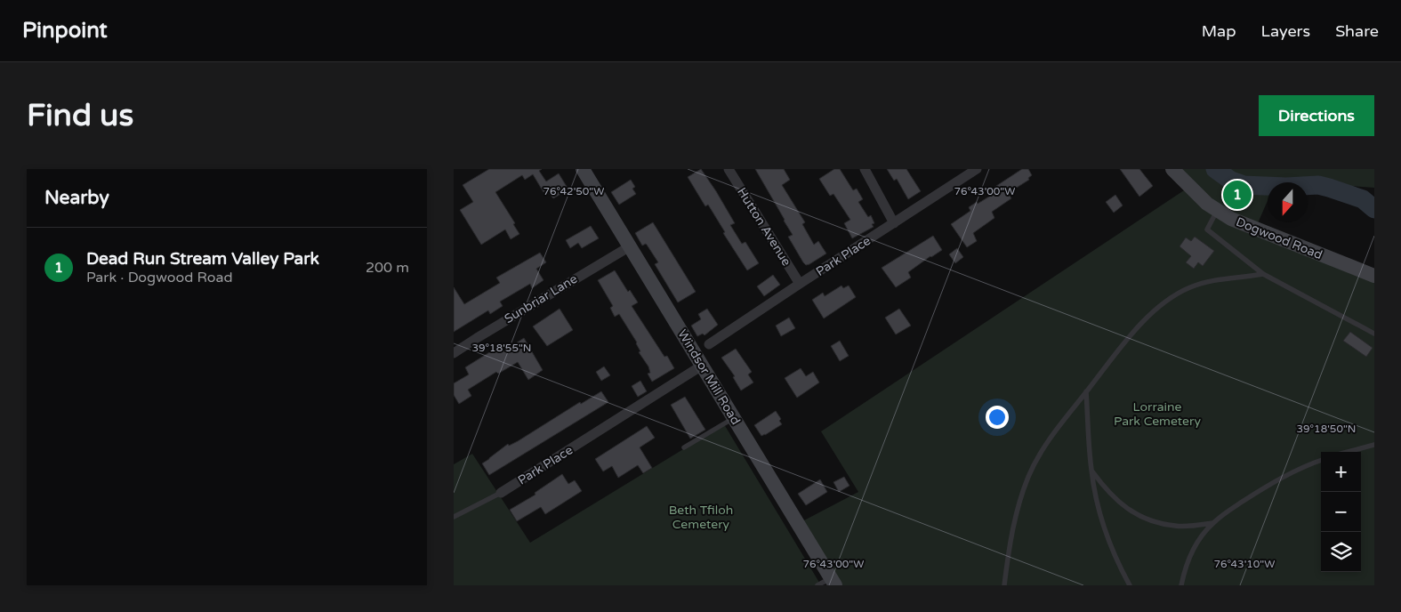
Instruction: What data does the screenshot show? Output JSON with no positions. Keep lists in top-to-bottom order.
{
  "streets": {
    "main road": ["Dogwood Road", "Windsor Mill Road"],
    "street": ["Hutton Avenue", "Park Place", "Sunbriar Lane"]
  },
  "crossings": [
    ["Hutton Avenue", "Park Place"],
    ["Park Place", "Windsor Mill Road"],
    ["Sunbriar Lane", "Windsor Mill Road"]
  ],
  "parks": ["Lorraine Park Cemetery", "Beth Tfiloh Cemetery"],
  "north": "bottom",
  "page": {
    "header": "Pinpoint",
    "nav": ["Map", "Layers", "Share"],
    "buttons": "Directions",
    "title": "Find us",
    "heading": "Nearby",
    "pins": "1",
    "list": [
      {
        "mark": "1",
        "name": "Dead Run Stream Valley Park",
        "note": "Park · Dogwood Road",
        "value": "200 m"
      }
    ],
    "map_buttons": ["+", "−"]
  },
  "coordinates": [
    "76°42'50\"W",
    "76°43'00\"W",
    "39°18'55\"N",
    "39°18'50\"N",
    "76°43'10\"W"
  ]
}
